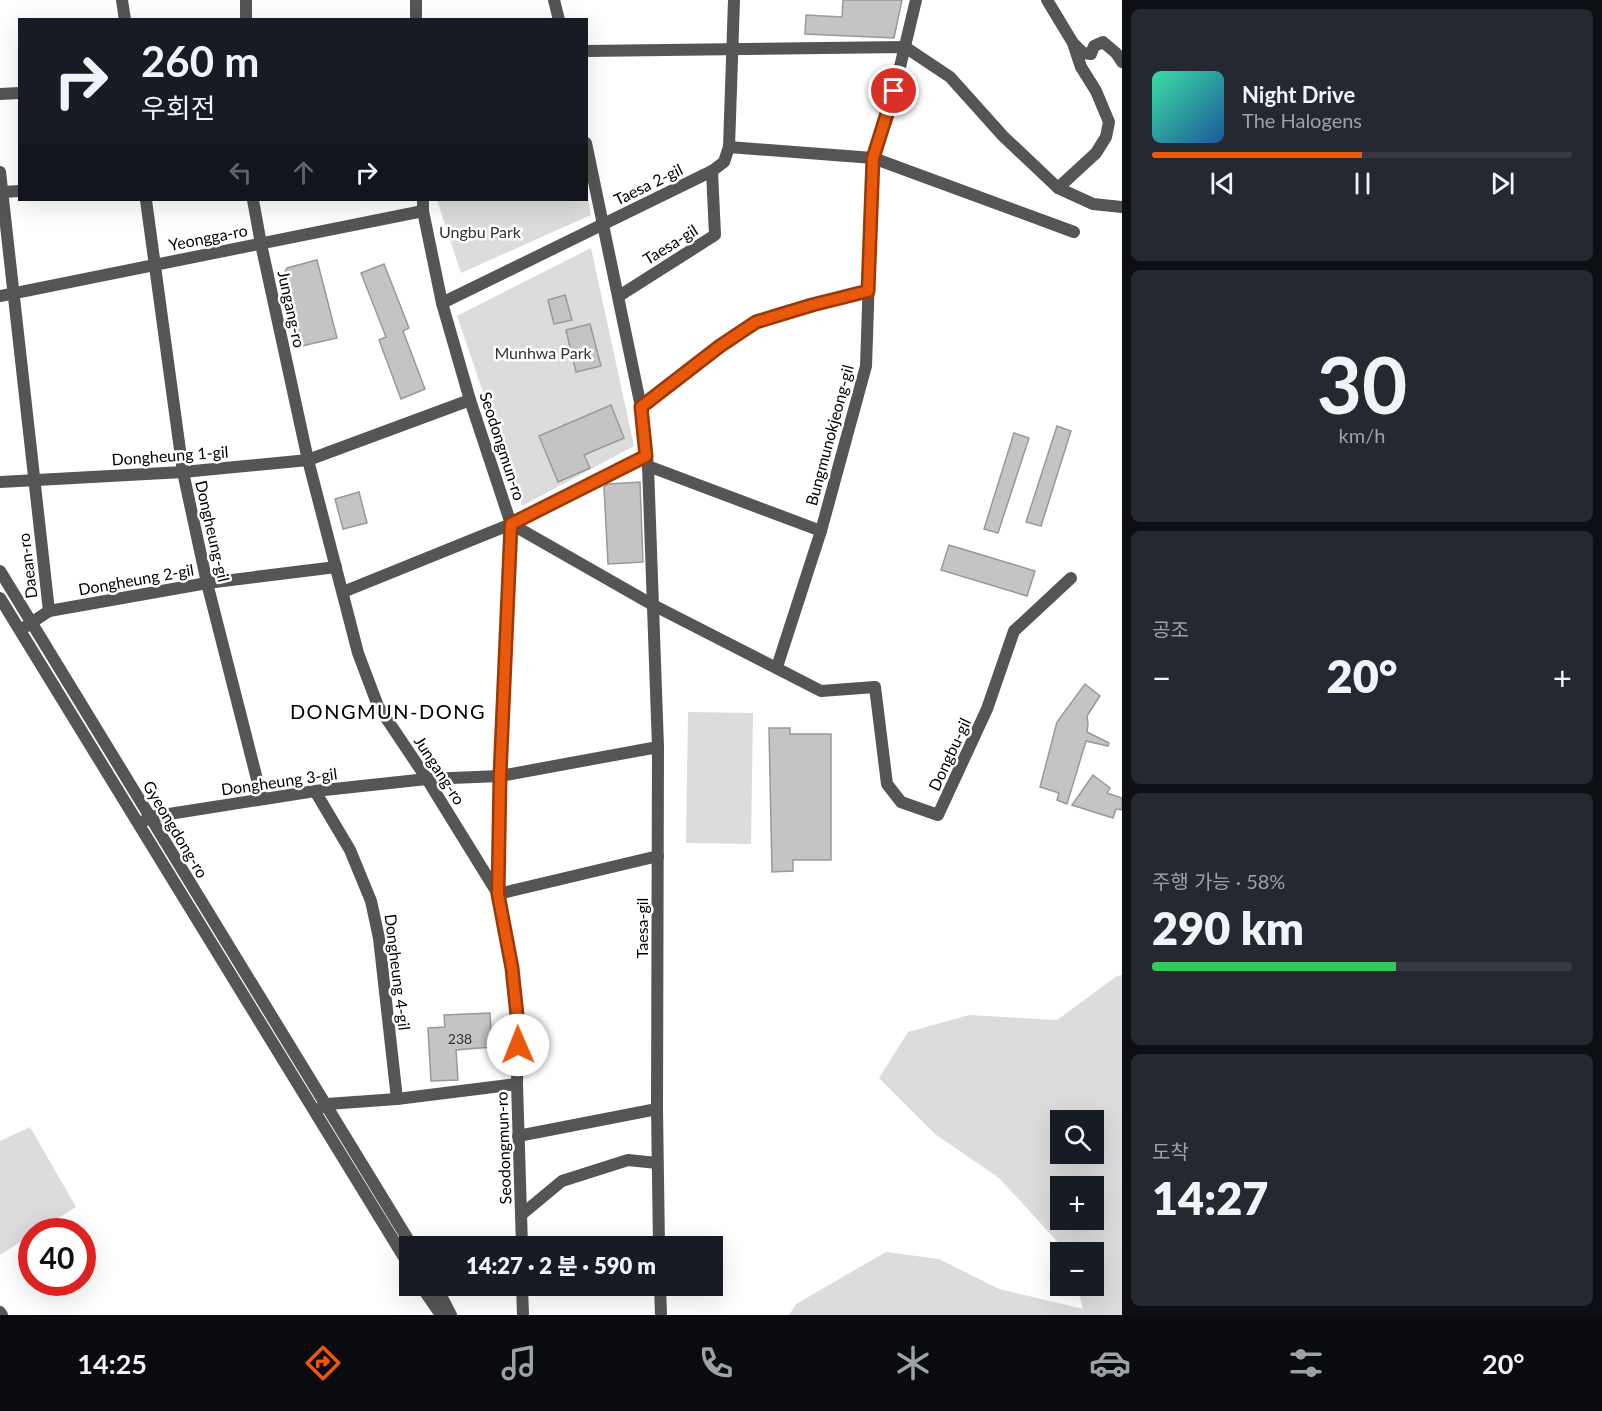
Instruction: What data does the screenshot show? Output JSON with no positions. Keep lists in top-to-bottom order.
{
  "streets": {
    "street": [
      "Taesa 2-gil",
      "Yeongga-ro",
      "Taesa-gil",
      "Jungang-ro",
      "Bungmunokjeong-gil",
      "Seodongmun-ro",
      "Dongheung 1-gil",
      "Dongheung-gil",
      "Daean-ro",
      "Dongheung 2-gil",
      "Dongbu-gil",
      "Dongheung 3-gil",
      "Gyeongdong-ro",
      "Dongheung 4-gil"
    ]
  },
  "crossings": [
    ["Taesa 2-gil", "Taesa-gil"],
    ["Taesa 2-gil", "Seodongmun-ro"],
    ["Yeongga-ro", "Jungang-ro"],
    ["Yeongga-ro", "Seodongmun-ro"],
    ["Yeongga-ro", "Dongheung-gil"],
    ["Yeongga-ro", "Daean-ro"],
    ["Jungang-ro", "Seodongmun-ro"],
    ["Jungang-ro", "Dongheung 1-gil"],
    ["Jungang-ro", "Dongheung 2-gil"],
    ["Jungang-ro", "Dongheung 3-gil"],
    ["Bungmunokjeong-gil", "Dongbu-gil"],
    ["Seodongmun-ro", "Dongheung 3-gil"],
    ["Dongheung 1-gil", "Dongheung-gil"],
    ["Dongheung 1-gil", "Daean-ro"],
    ["Dongheung-gil", "Dongheung 2-gil"],
    ["Dongheung-gil", "Dongheung 3-gil"],
    ["Daean-ro", "Dongheung 2-gil"],
    ["Daean-ro", "Gyeongdong-ro"],
    ["Dongheung 3-gil", "Gyeongdong-ro"],
    ["Dongheung 3-gil", "Dongheung 4-gil"]
  ],
  "districts": ["DONGMUN-DONG"],
  "parks": ["Ungbu Park", "Munhwa Park"],
  "house_numbers": ["238"],
  "page": {
    "turn": ["260 m", "우회전"],
    "song": ["Night Drive", "The Halogens"],
    "tile": [
      ["30", "km/h"],
      "공조",
      ["주행 가능 · 58%", "290 km"],
      ["도착", "14:27"]
    ],
    "heat": ["−", "20°", "+"],
    "map_buttons": ["+", "−"],
    "limit": "40",
    "trip": "14:27 · 2 분 · 590 m",
    "tabs": ["14:25", "20°"]
  }
}
